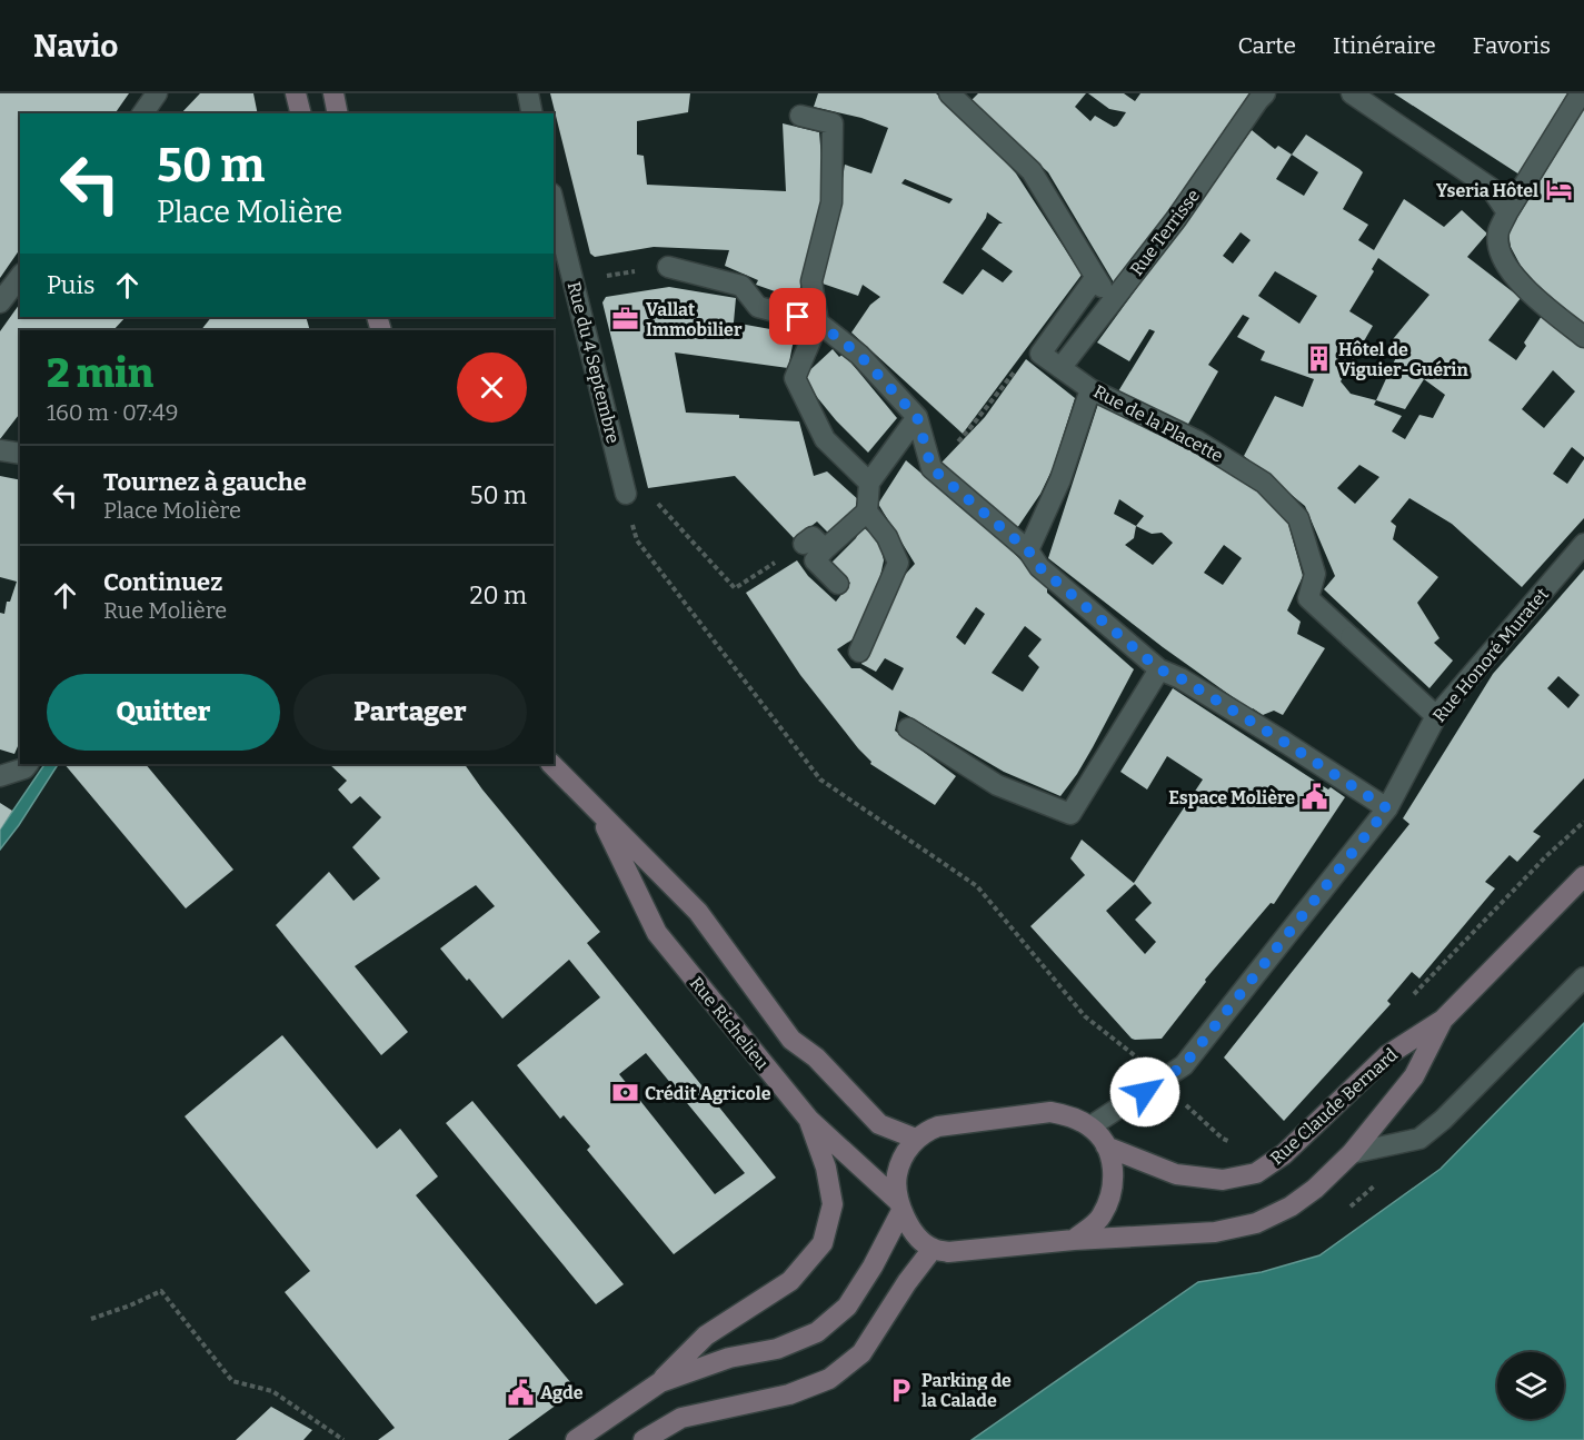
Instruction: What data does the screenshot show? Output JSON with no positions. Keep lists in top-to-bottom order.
{
  "streets": {
    "main road": ["Rue Richelieu", "Rue Claude Bernard"],
    "street": [
      "Rue Terrisse",
      "Rue du 4 Septembre",
      "Rue de la Placette",
      "Rue Honoré Muratet"
    ]
  },
  "crossings": [
    ["Rue Terrisse", "Rue de la Placette"],
    ["Rue de la Placette", "Rue Honoré Muratet"],
    ["Rue Honoré Muratet", "Rue Richelieu"],
    ["Rue Honoré Muratet", "Rue Claude Bernard"],
    ["Rue Richelieu", "Rue Claude Bernard"]
  ],
  "places": {
    "hotel": ["Yseria Hôtel"],
    "office": ["Vallat Immobilier"],
    "building": ["Hôtel de Viguier-Guérin"],
    "public building": ["Espace Molière", "Agde"],
    "bank": ["Crédit Agricole"],
    "parking": ["Parking de la Calade"]
  },
  "page": {
    "header": "Navio",
    "nav": ["Carte", "Itinéraire", "Favoris"],
    "turn": ["50 m", "Place Molière"],
    "then": "Puis",
    "heading": ["2 min", "160 m · 07:49"],
    "list": [
      {
        "name": "Tournez à gauche",
        "note": "Place Molière",
        "value": "50 m"
      },
      {
        "name": "Continuez",
        "note": "Rue Molière",
        "value": "20 m"
      }
    ],
    "buttons": ["Quitter", "Partager"]
  }
}
